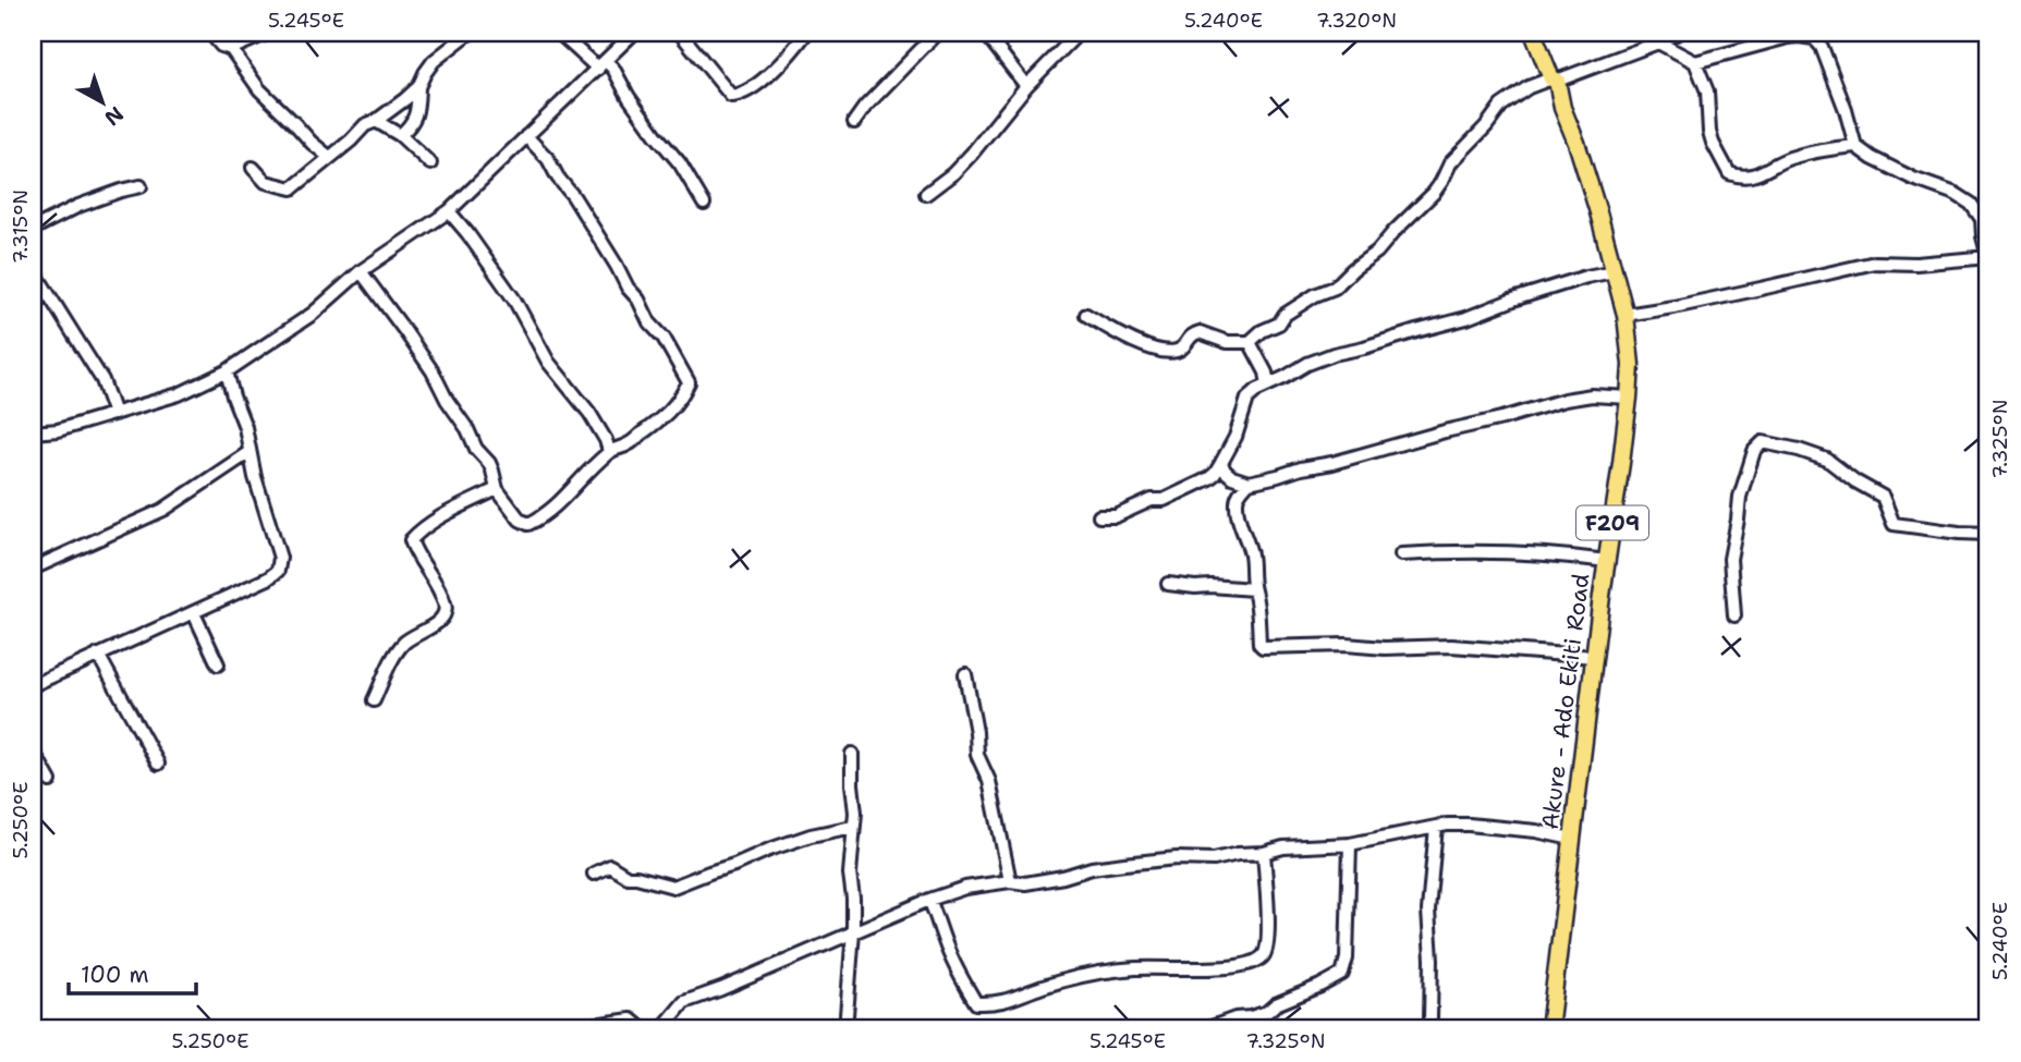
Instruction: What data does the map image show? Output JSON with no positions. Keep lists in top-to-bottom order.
{
  "streets": {
    "main road": ["F209", "Akure - Ado Ekiti Road"]
  },
  "scale_bar": "100 m",
  "north": "bottom right",
  "coordinates": [
    "5.245°E",
    "5.240°E",
    "7.320°N",
    "7.315°N",
    "7.325°N",
    "5.250°E"
  ]
}
